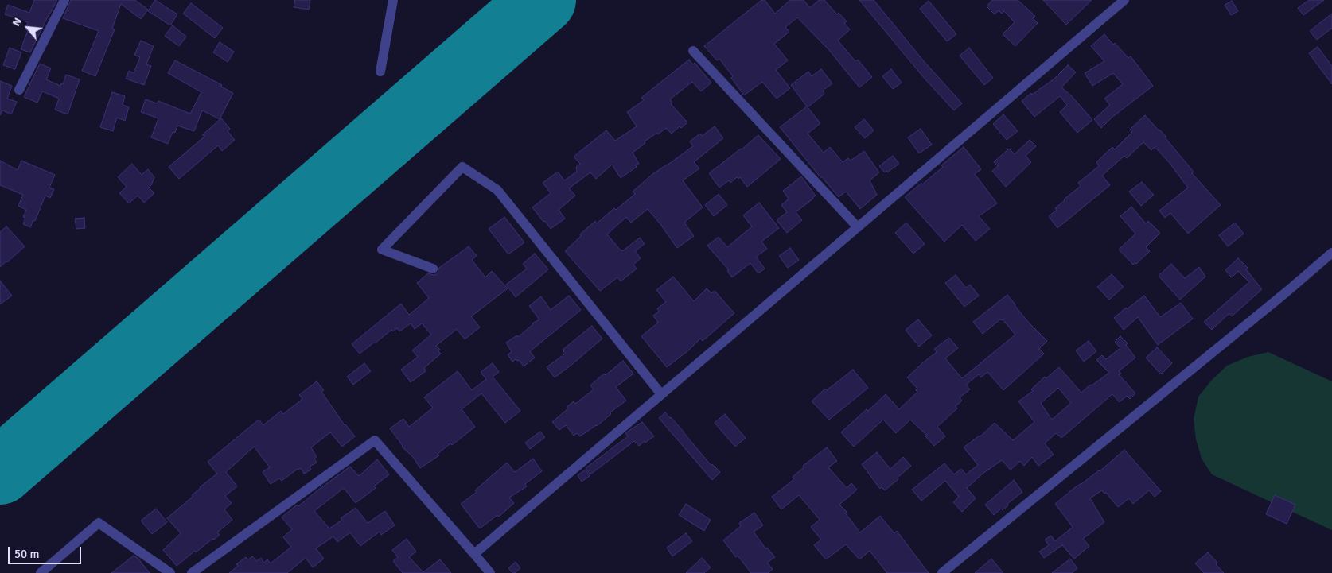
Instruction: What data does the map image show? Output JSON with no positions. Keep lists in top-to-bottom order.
{
  "scale_bar": "50 m",
  "north": "top left"
}
